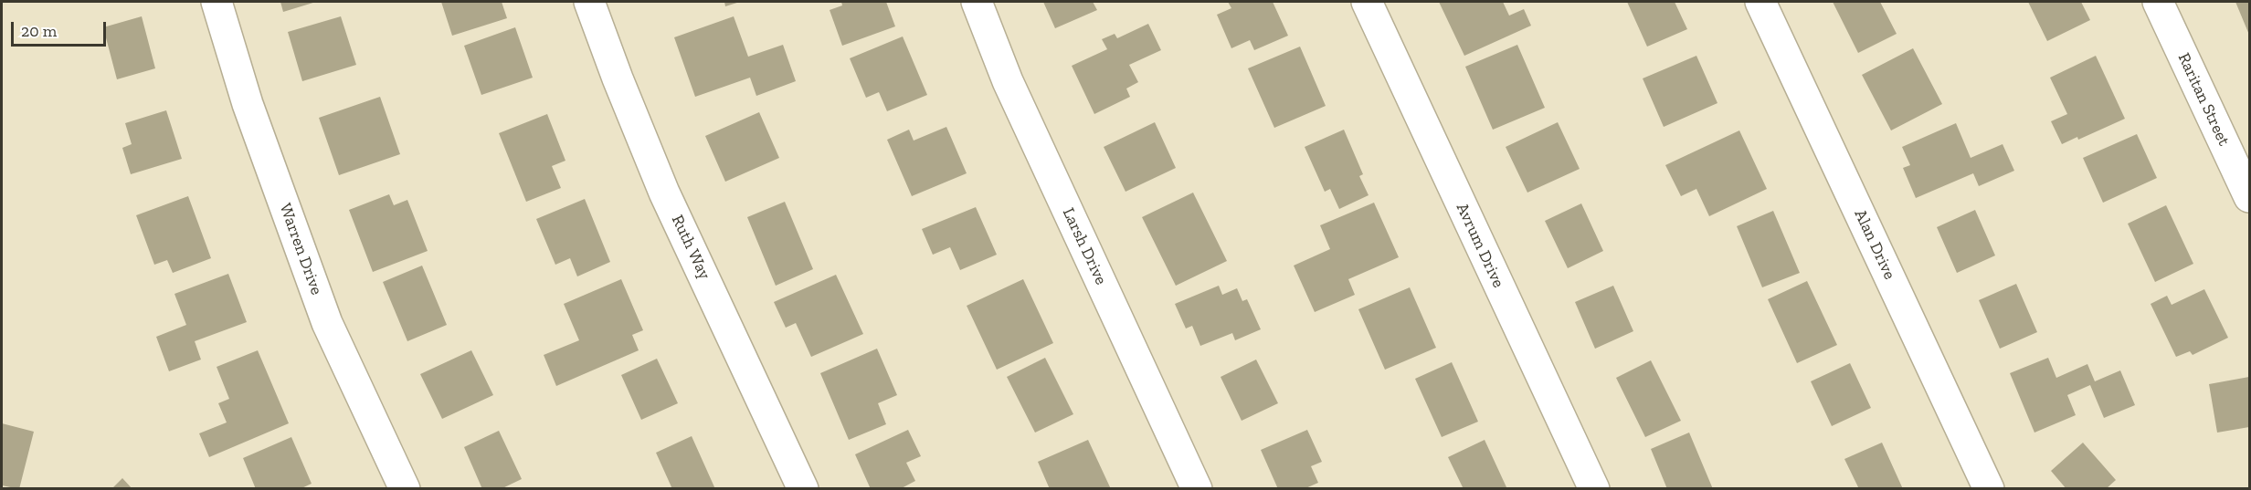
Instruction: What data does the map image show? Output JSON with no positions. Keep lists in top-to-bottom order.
{
  "streets": {
    "street": [
      "Raritan Street",
      "Alan Drive",
      "Avrum Drive",
      "Larsh Drive",
      "Ruth Way",
      "Warren Drive"
    ]
  },
  "scale_bar": "20 m"
}
